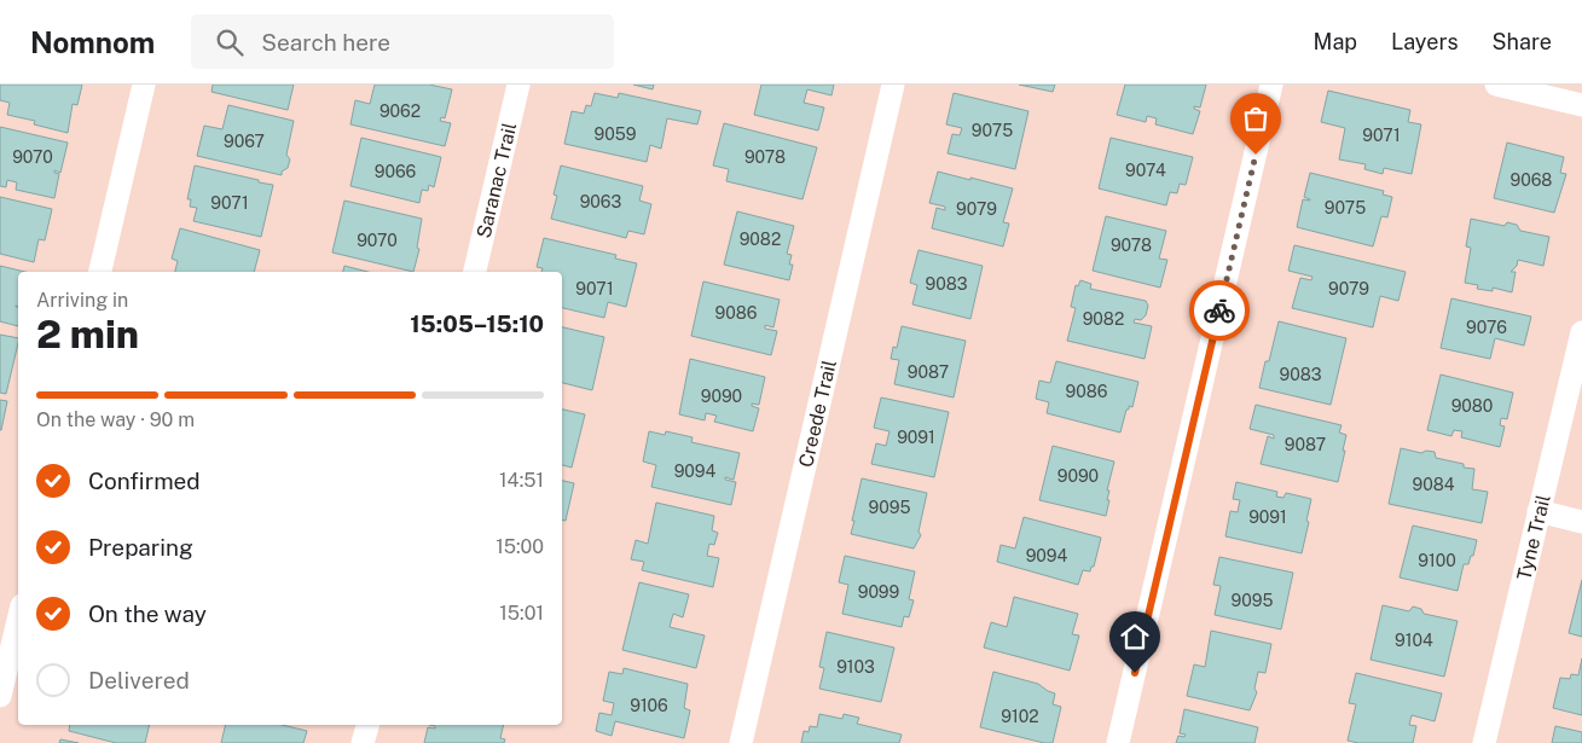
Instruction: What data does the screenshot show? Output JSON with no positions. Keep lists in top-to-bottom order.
{
  "streets": {
    "street": ["Saranac Trail", "Creede Trail", "Tyne Trail"]
  },
  "house_numbers": [
    "9062",
    "9075",
    "9059",
    "9071",
    "9067",
    "9070",
    "9078",
    "9074",
    "9066",
    "9068",
    "9063",
    "9071",
    "9075",
    "9079",
    "9082",
    "9070",
    "9078",
    "9083",
    "9071",
    "9079",
    "9086",
    "9082",
    "9076",
    "9087",
    "9083",
    "9086",
    "9090",
    "9080",
    "9091",
    "9087",
    "9094",
    "9090",
    "9084",
    "9095",
    "9091",
    "9094",
    "9100",
    "9099",
    "9095",
    "9104",
    "9103",
    "9106",
    "9102"
  ],
  "page": {
    "header": "Nomnom",
    "search": "Search here",
    "nav": ["Map", "Layers", "Share"],
    "heading": ["2 min", "Arriving in", "15:05–15:10"],
    "bar": "On the way · 90 m",
    "list": [
      ["Confirmed", "14:51"],
      ["Preparing", "15:00"],
      ["On the way", "15:01"],
      "Delivered"
    ]
  }
}
